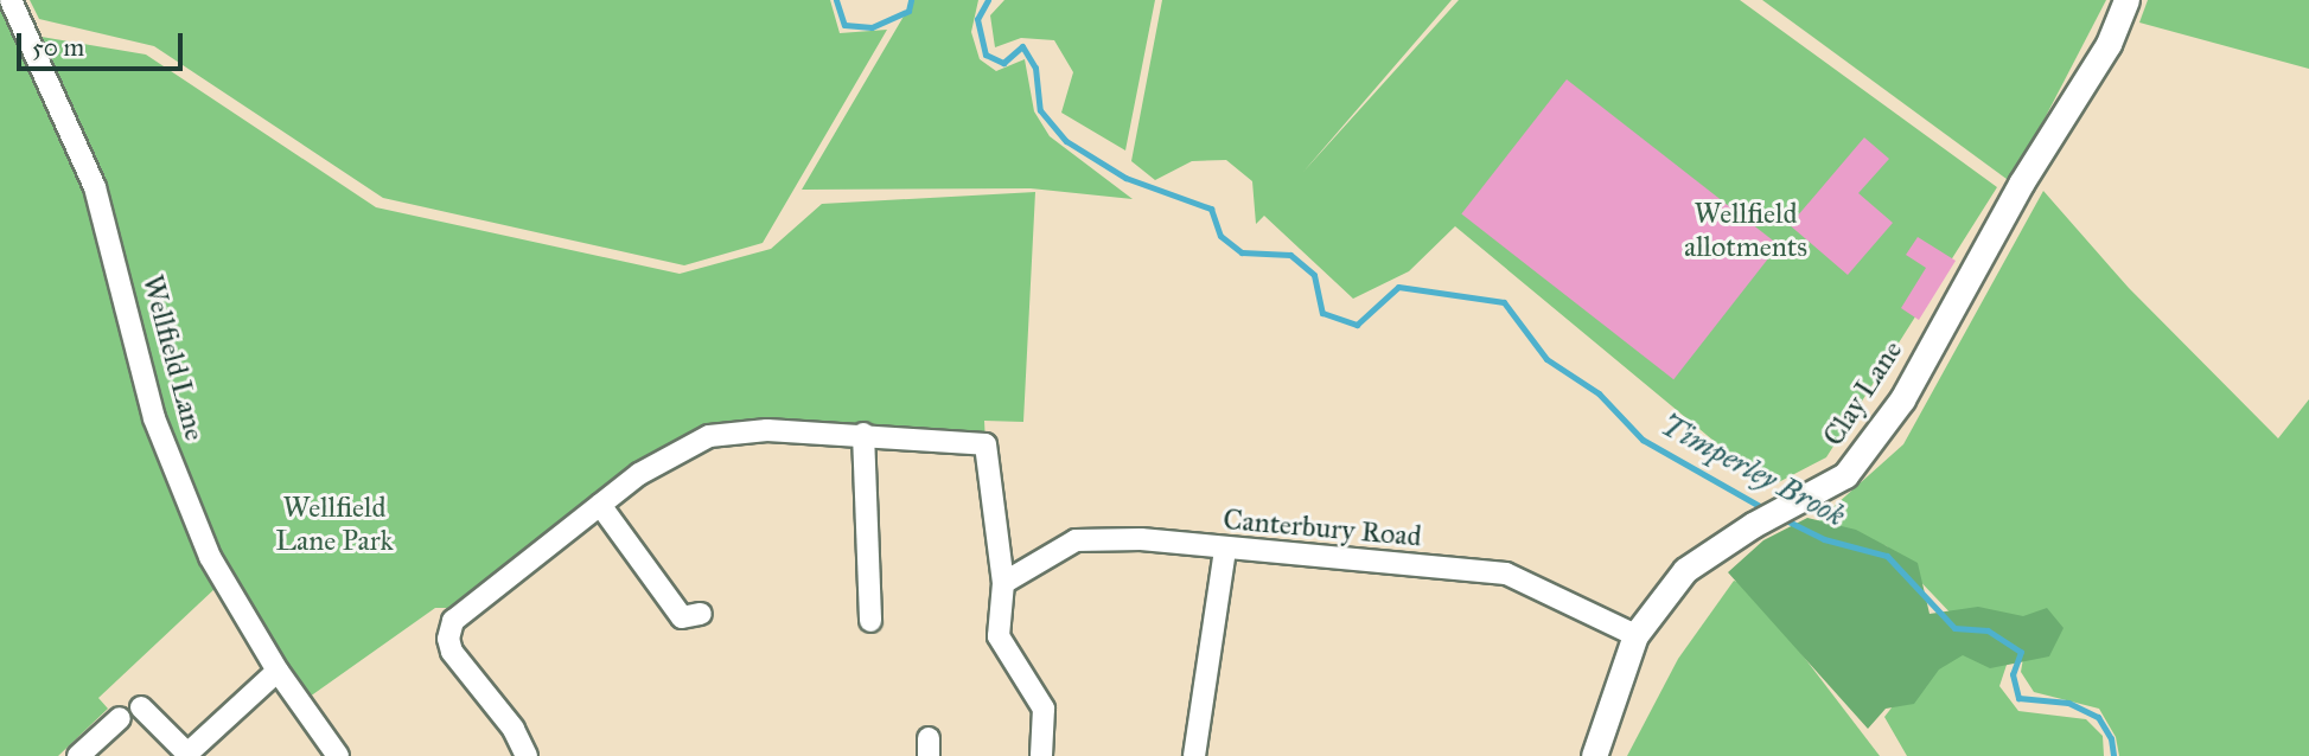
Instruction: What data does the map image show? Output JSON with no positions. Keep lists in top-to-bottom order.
{
  "streets": {
    "street": ["Wellfield Lane", "Clay Lane", "Canterbury Road"]
  },
  "crossings": [
    ["Clay Lane", "Canterbury Road"]
  ],
  "water": ["Timperley Brook"],
  "parks": ["Wellfield allotments", "Wellfield Lane Park"],
  "scale_bar": "50 m"
}
